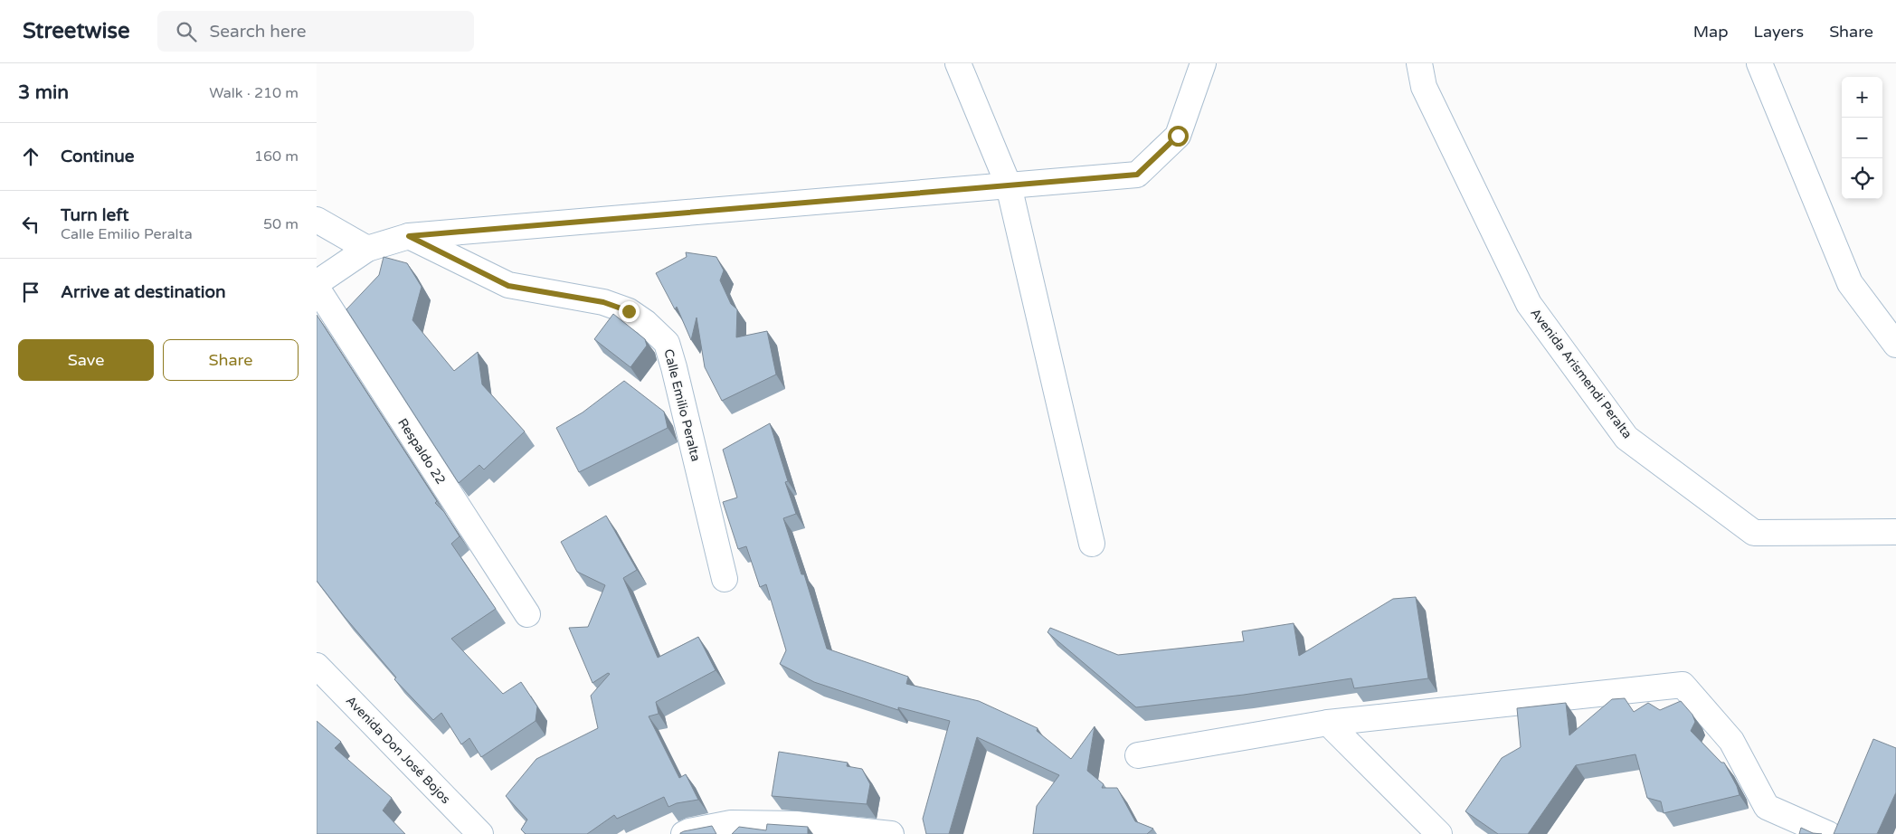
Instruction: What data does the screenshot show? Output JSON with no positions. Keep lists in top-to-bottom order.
{
  "streets": {
    "street": [
      "Avenida Arismendi Peralta",
      "Calle Emilio Peralta",
      "Respaldo 22",
      "Avenida Don José Bojos"
    ]
  },
  "page": {
    "header": "Streetwise",
    "search": "Search here",
    "nav": ["Map", "Layers", "Share"],
    "heading": ["3 min", "Walk · 210 m"],
    "map_buttons": ["+", "−"],
    "list": [
      ["Continue", "160 m"],
      ["Turn left", "Calle Emilio Peralta", "50 m"],
      "Arrive at destination"
    ],
    "buttons": ["Save", "Share"]
  }
}
